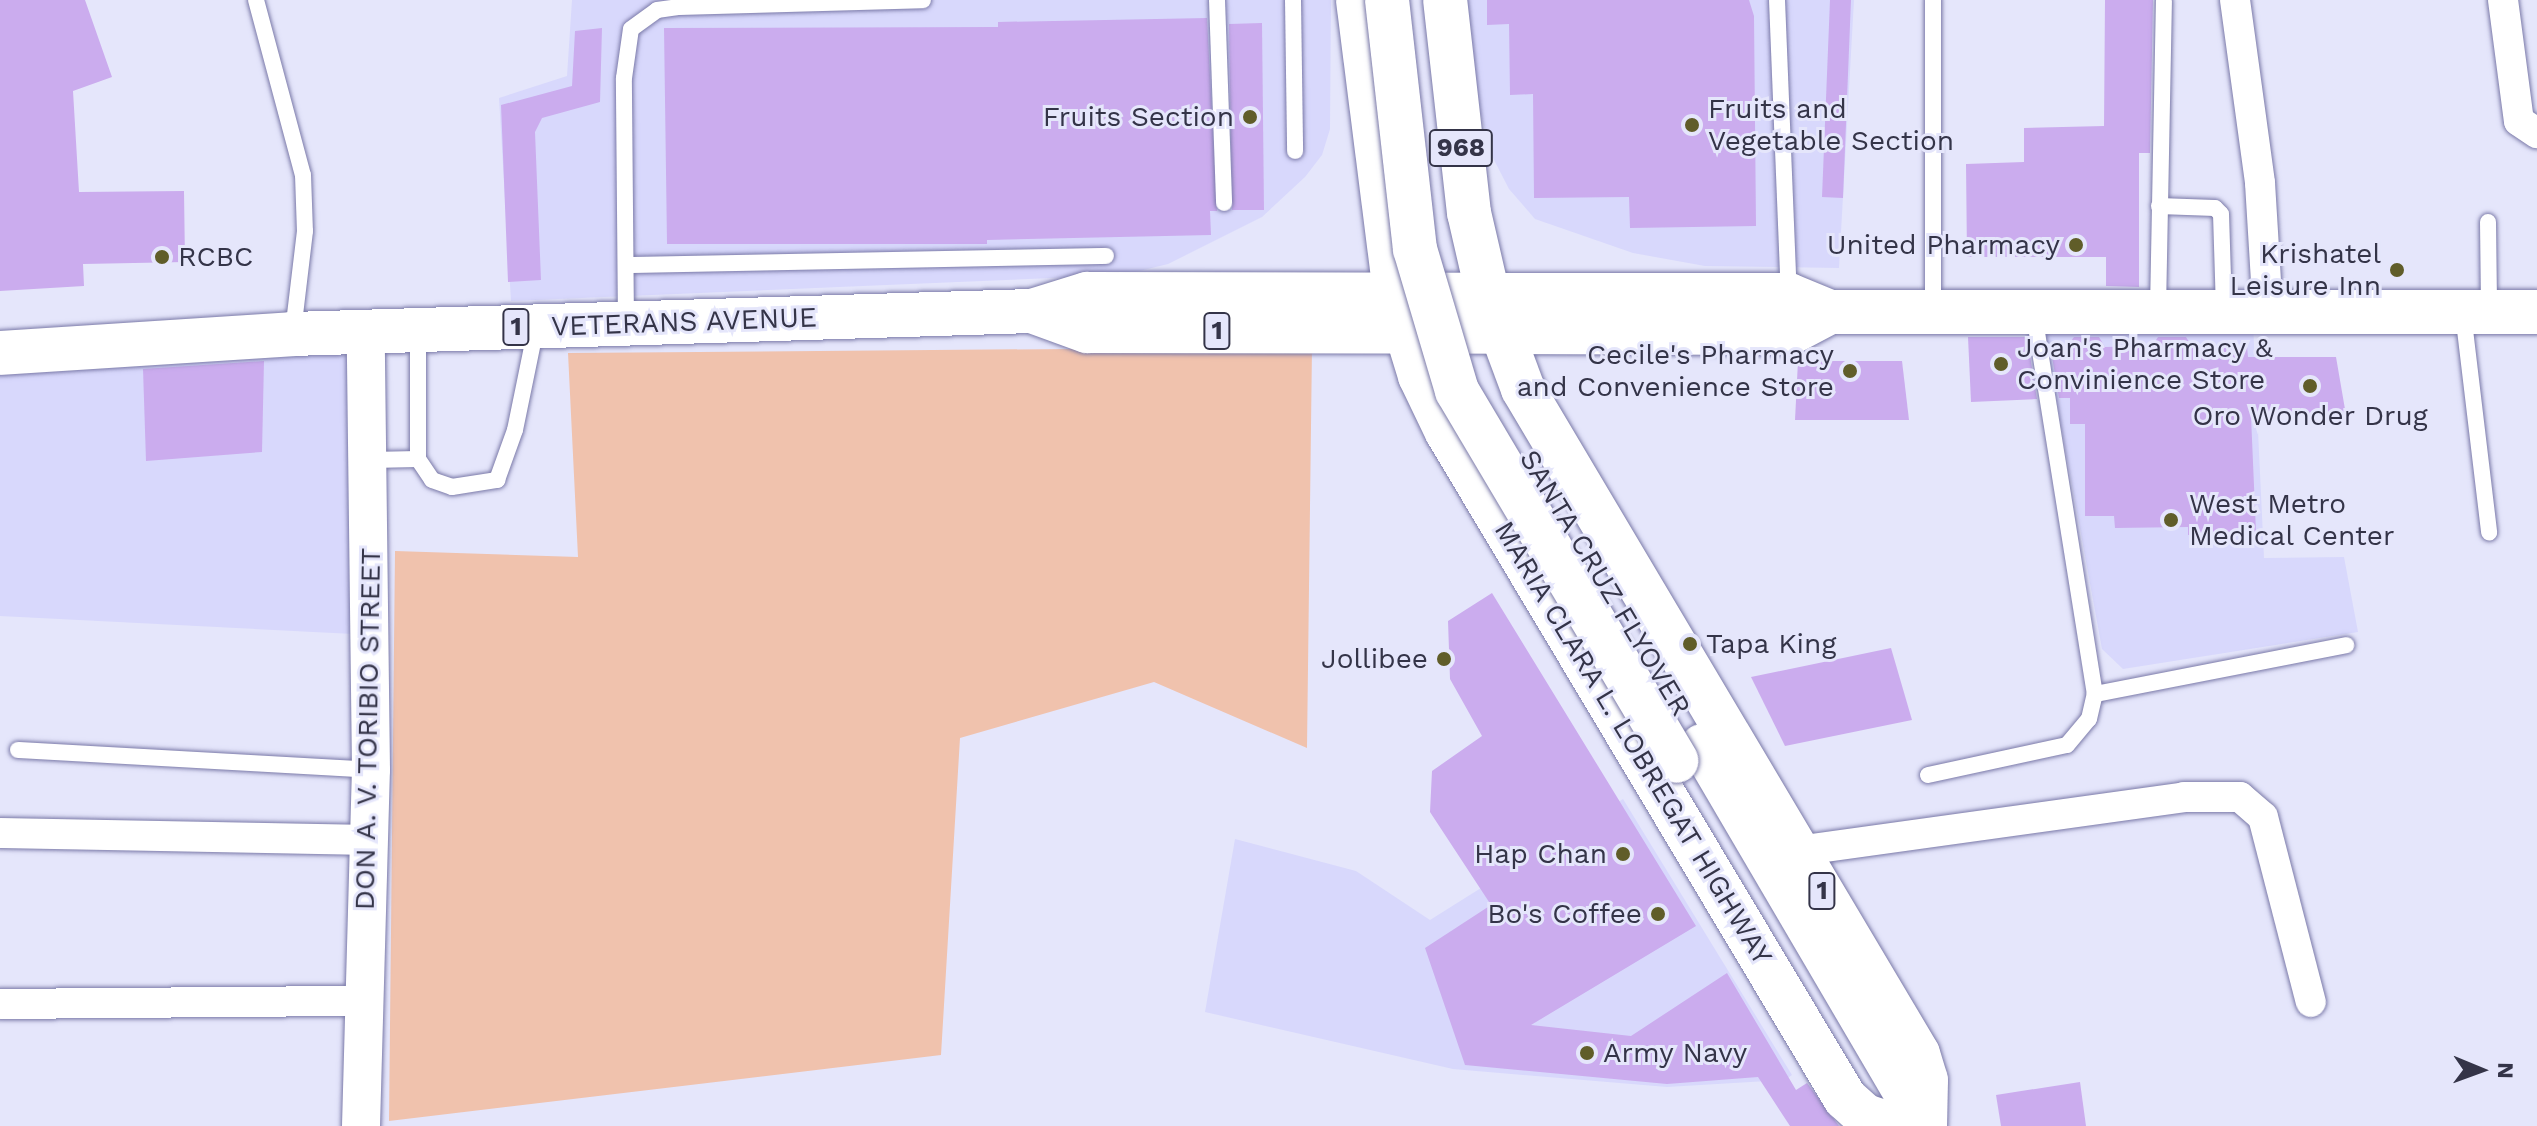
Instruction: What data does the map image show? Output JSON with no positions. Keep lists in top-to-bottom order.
{
  "streets": {
    "main road": [
      "968",
      "VETERANS AVENUE",
      "1",
      "SANTA CRUZ FLYOVER",
      "MARIA CLARA L. LOBREGAT HIGHWAY"
    ],
    "street": ["DON A. V. TORIBIO STREET"]
  },
  "crossings": [
    ["968", "1"],
    ["968", "SANTA CRUZ FLYOVER"],
    ["VETERANS AVENUE", "1"],
    ["VETERANS AVENUE", "DON A. V. TORIBIO STREET"],
    ["VETERANS AVENUE", "MARIA CLARA L. LOBREGAT HIGHWAY"],
    ["1", "SANTA CRUZ FLYOVER"],
    ["1", "MARIA CLARA L. LOBREGAT HIGHWAY"],
    ["SANTA CRUZ FLYOVER", "MARIA CLARA L. LOBREGAT HIGHWAY"]
  ],
  "places": [
    "Fruits Section",
    "Fruits and Vegetable Section",
    "United Pharmacy",
    "RCBC",
    "Krishatel Leisure Inn",
    "Joan's Pharmacy & Convinience Store",
    "Cecile's Pharmacy and Convenience Store",
    "Oro Wonder Drug",
    "West Metro Medical Center",
    "Tapa King",
    "Jollibee",
    "Hap Chan",
    "Bo's Coffee",
    "Army Navy"
  ],
  "north": "right"
}
